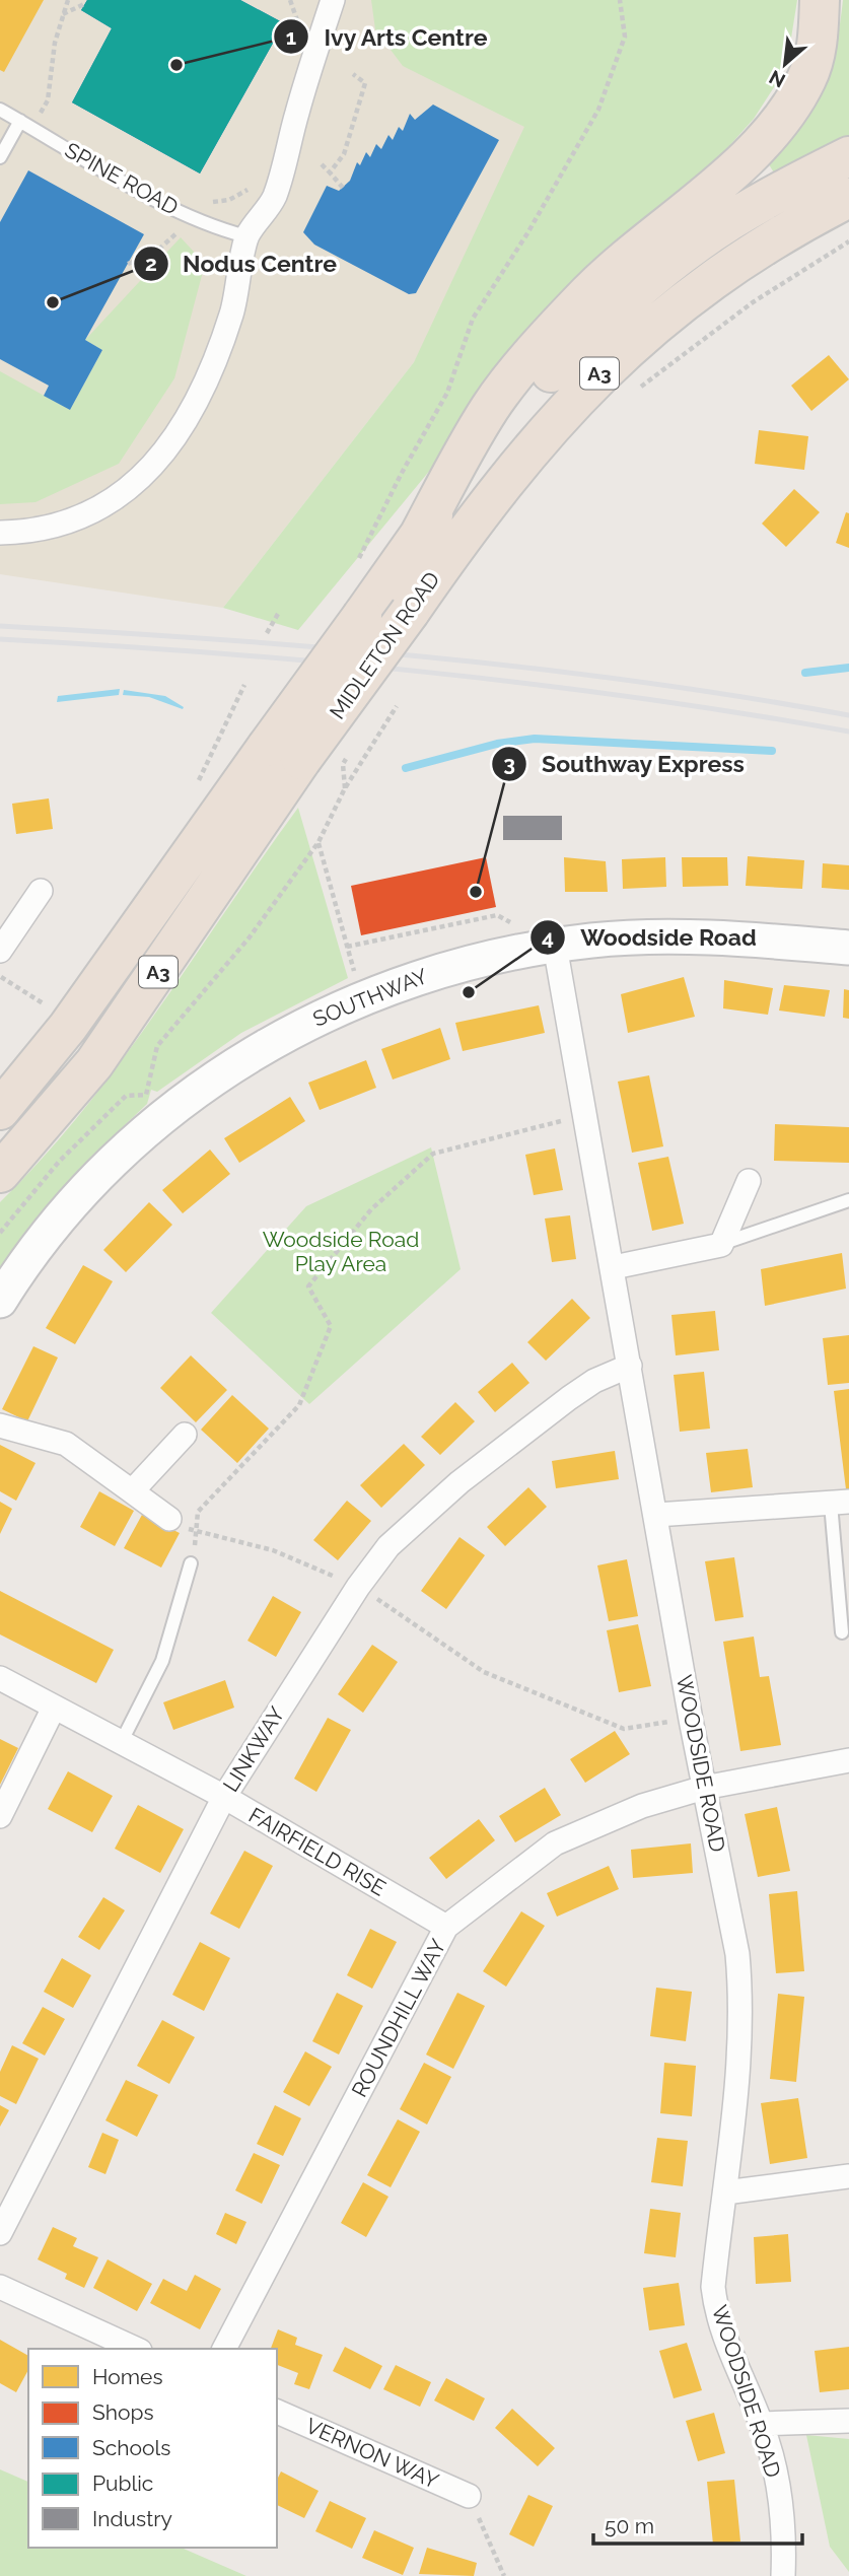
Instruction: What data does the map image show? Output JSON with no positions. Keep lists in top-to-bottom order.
{
  "streets": {
    "highway": ["A3", "MIDLETON ROAD"],
    "street": [
      "SOUTHWAY",
      "LINKWAY",
      "WOODSIDE ROAD",
      "FAIRFIELD RISE",
      "ROUNDHILL WAY",
      "VERNON WAY"
    ],
    "lane": ["SPINE ROAD"]
  },
  "crossings": [
    ["SOUTHWAY", "WOODSIDE ROAD"],
    ["LINKWAY", "WOODSIDE ROAD"],
    ["LINKWAY", "FAIRFIELD RISE"],
    ["WOODSIDE ROAD", "ROUNDHILL WAY"],
    ["FAIRFIELD RISE", "ROUNDHILL WAY"]
  ],
  "parks": ["Woodside Road Play Area"],
  "places": [
    "Ivy Arts Centre",
    "Nodus Centre",
    "Southway Express",
    "Woodside Road"
  ],
  "legend": [
    "Homes",
    "Shops",
    "Schools",
    "Public",
    "Industry"
  ],
  "scale_bar": "50 m",
  "north": "bottom left"
}
